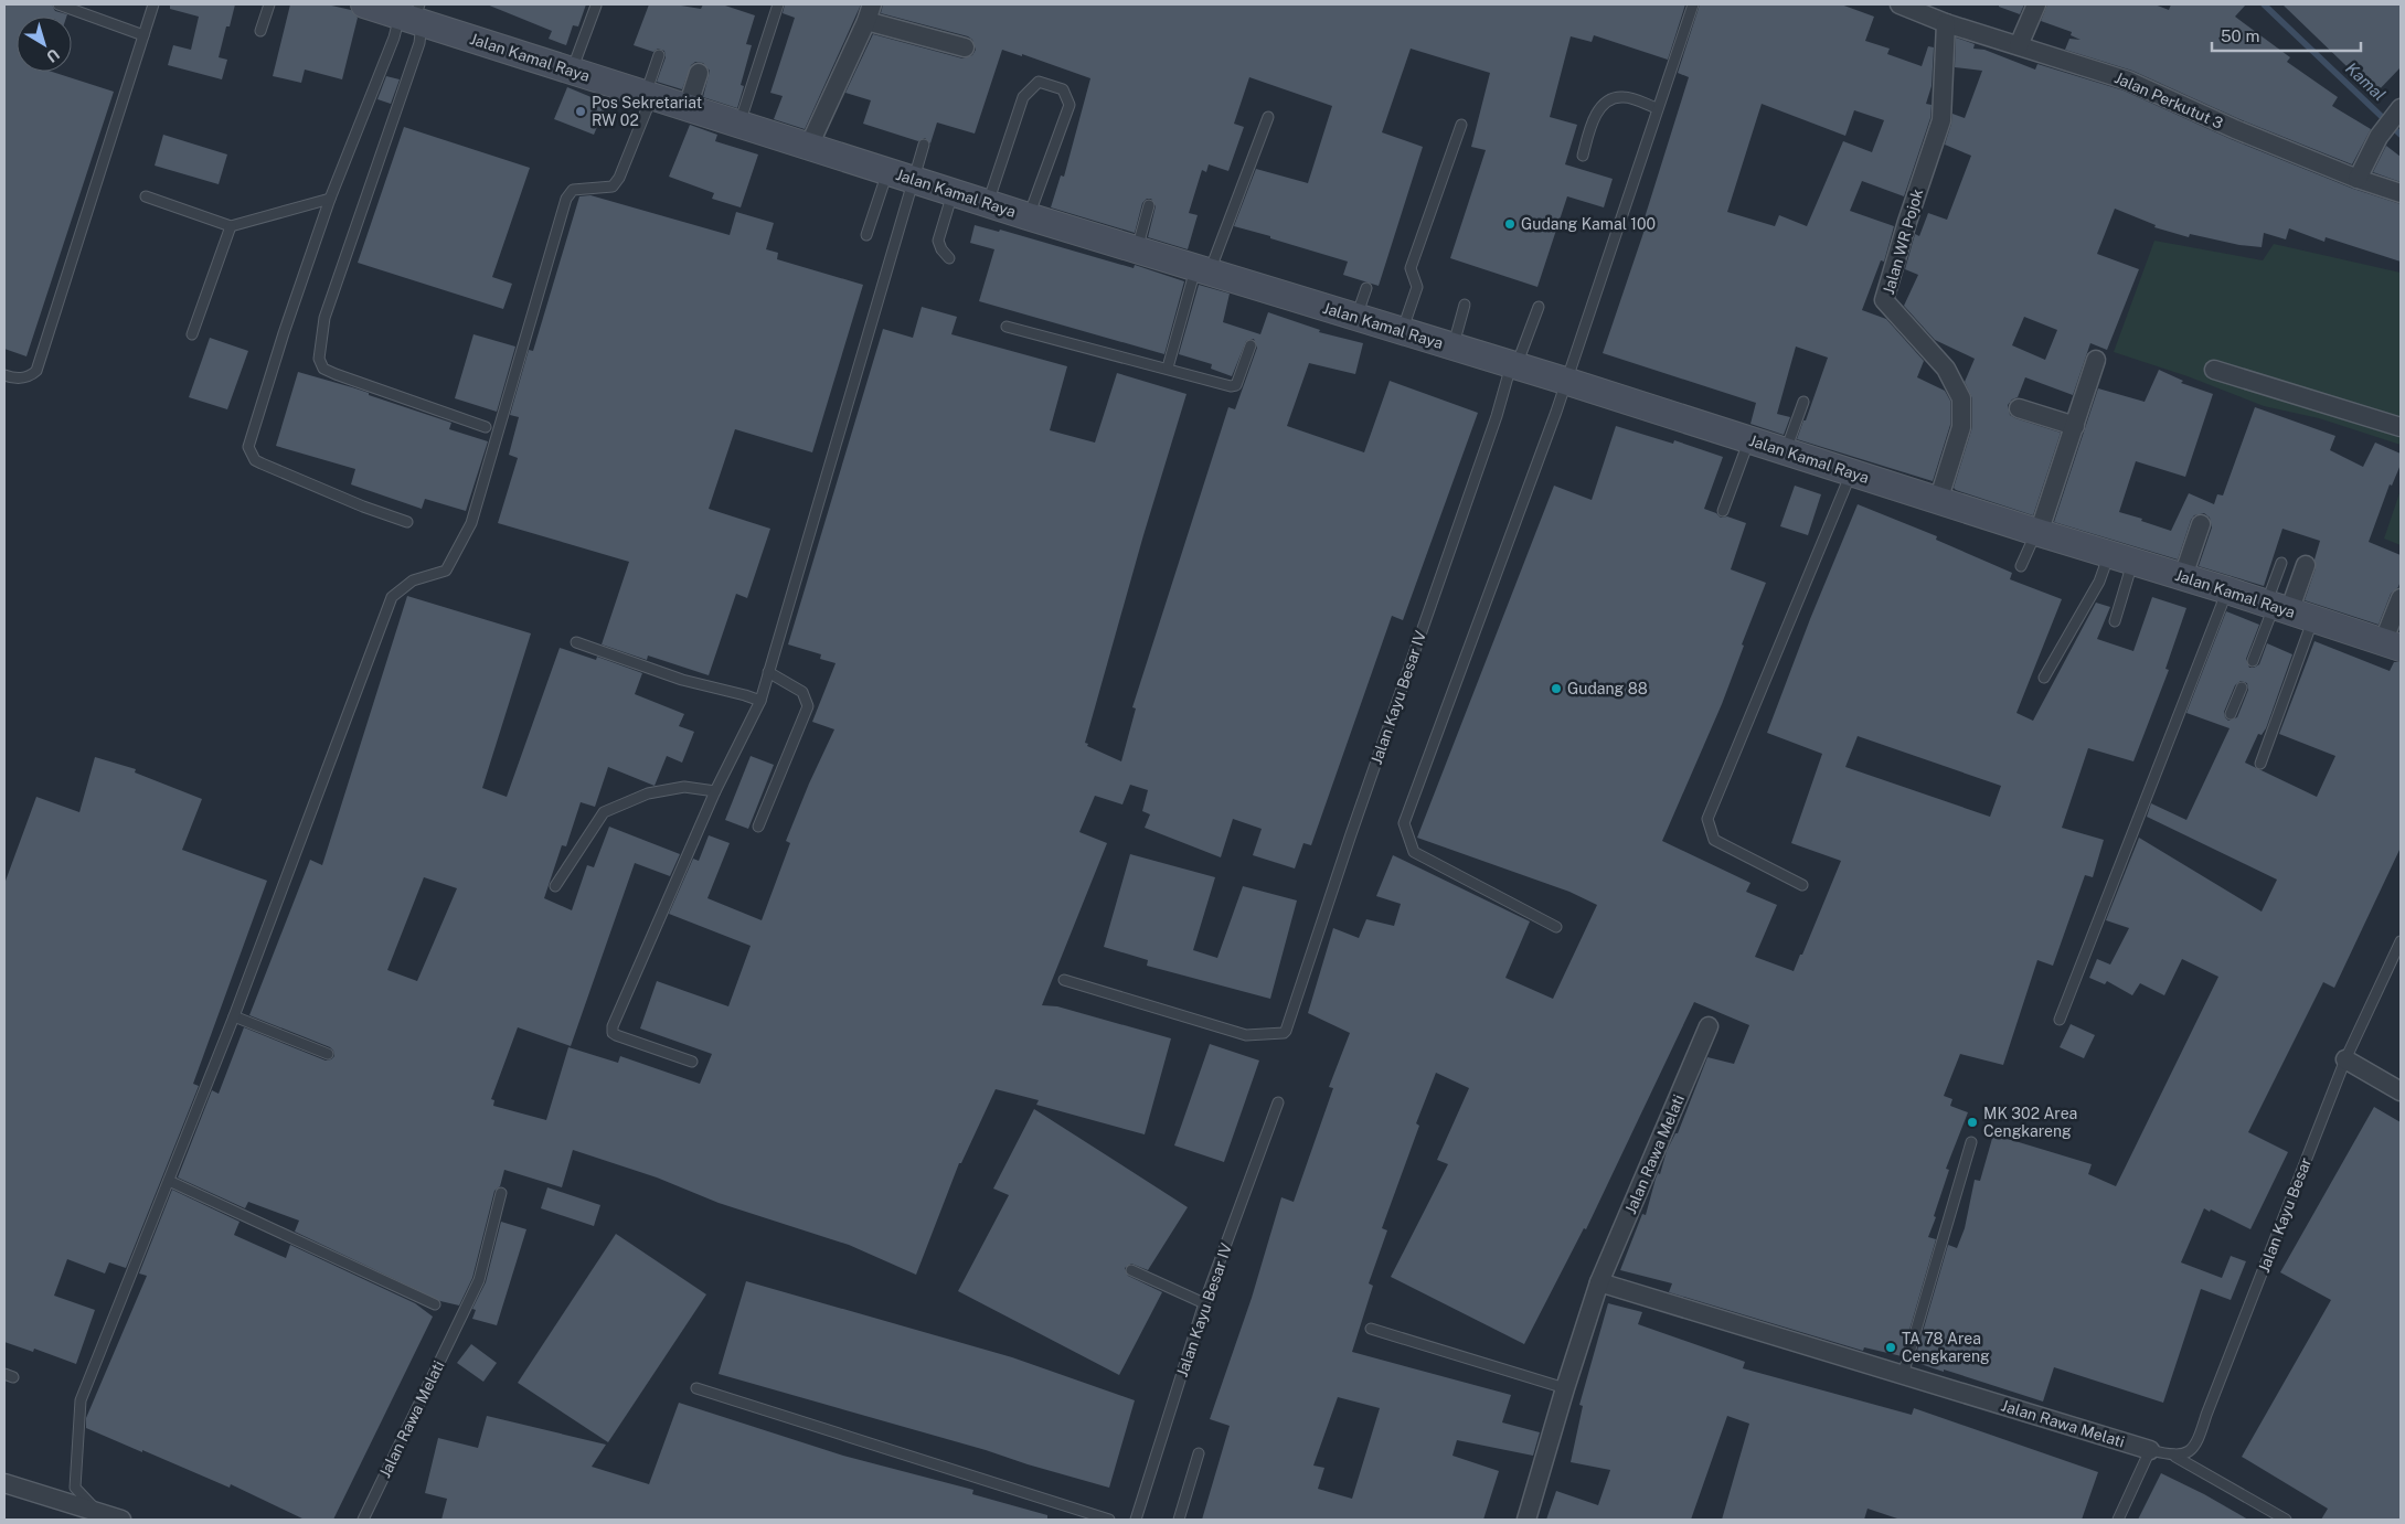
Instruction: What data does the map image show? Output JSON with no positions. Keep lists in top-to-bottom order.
{
  "streets": {
    "main road": ["Jalan Kamal Raya"],
    "street": ["Jalan Perkutut 3", "Jalan WR Pojok", "Jalan Rawa Melati"],
    "lane": ["Jalan Kayu Besar IV", "Jalan Kayu Besar"]
  },
  "crossings": [
    ["Jalan Kamal Raya", "Jalan WR Pojok"],
    ["Jalan Kamal Raya", "Jalan Kayu Besar IV"],
    ["Jalan Perkutut 3", "Jalan WR Pojok"]
  ],
  "water": ["Kamal"],
  "places": [
    "Pos Sekretariat RW 02",
    "Gudang Kamal 100",
    "Gudang 88",
    "MK 302 Area Cengkareng",
    "TA 78 Area Cengkareng"
  ],
  "scale_bar": "50 m",
  "north": "bottom right"
}
